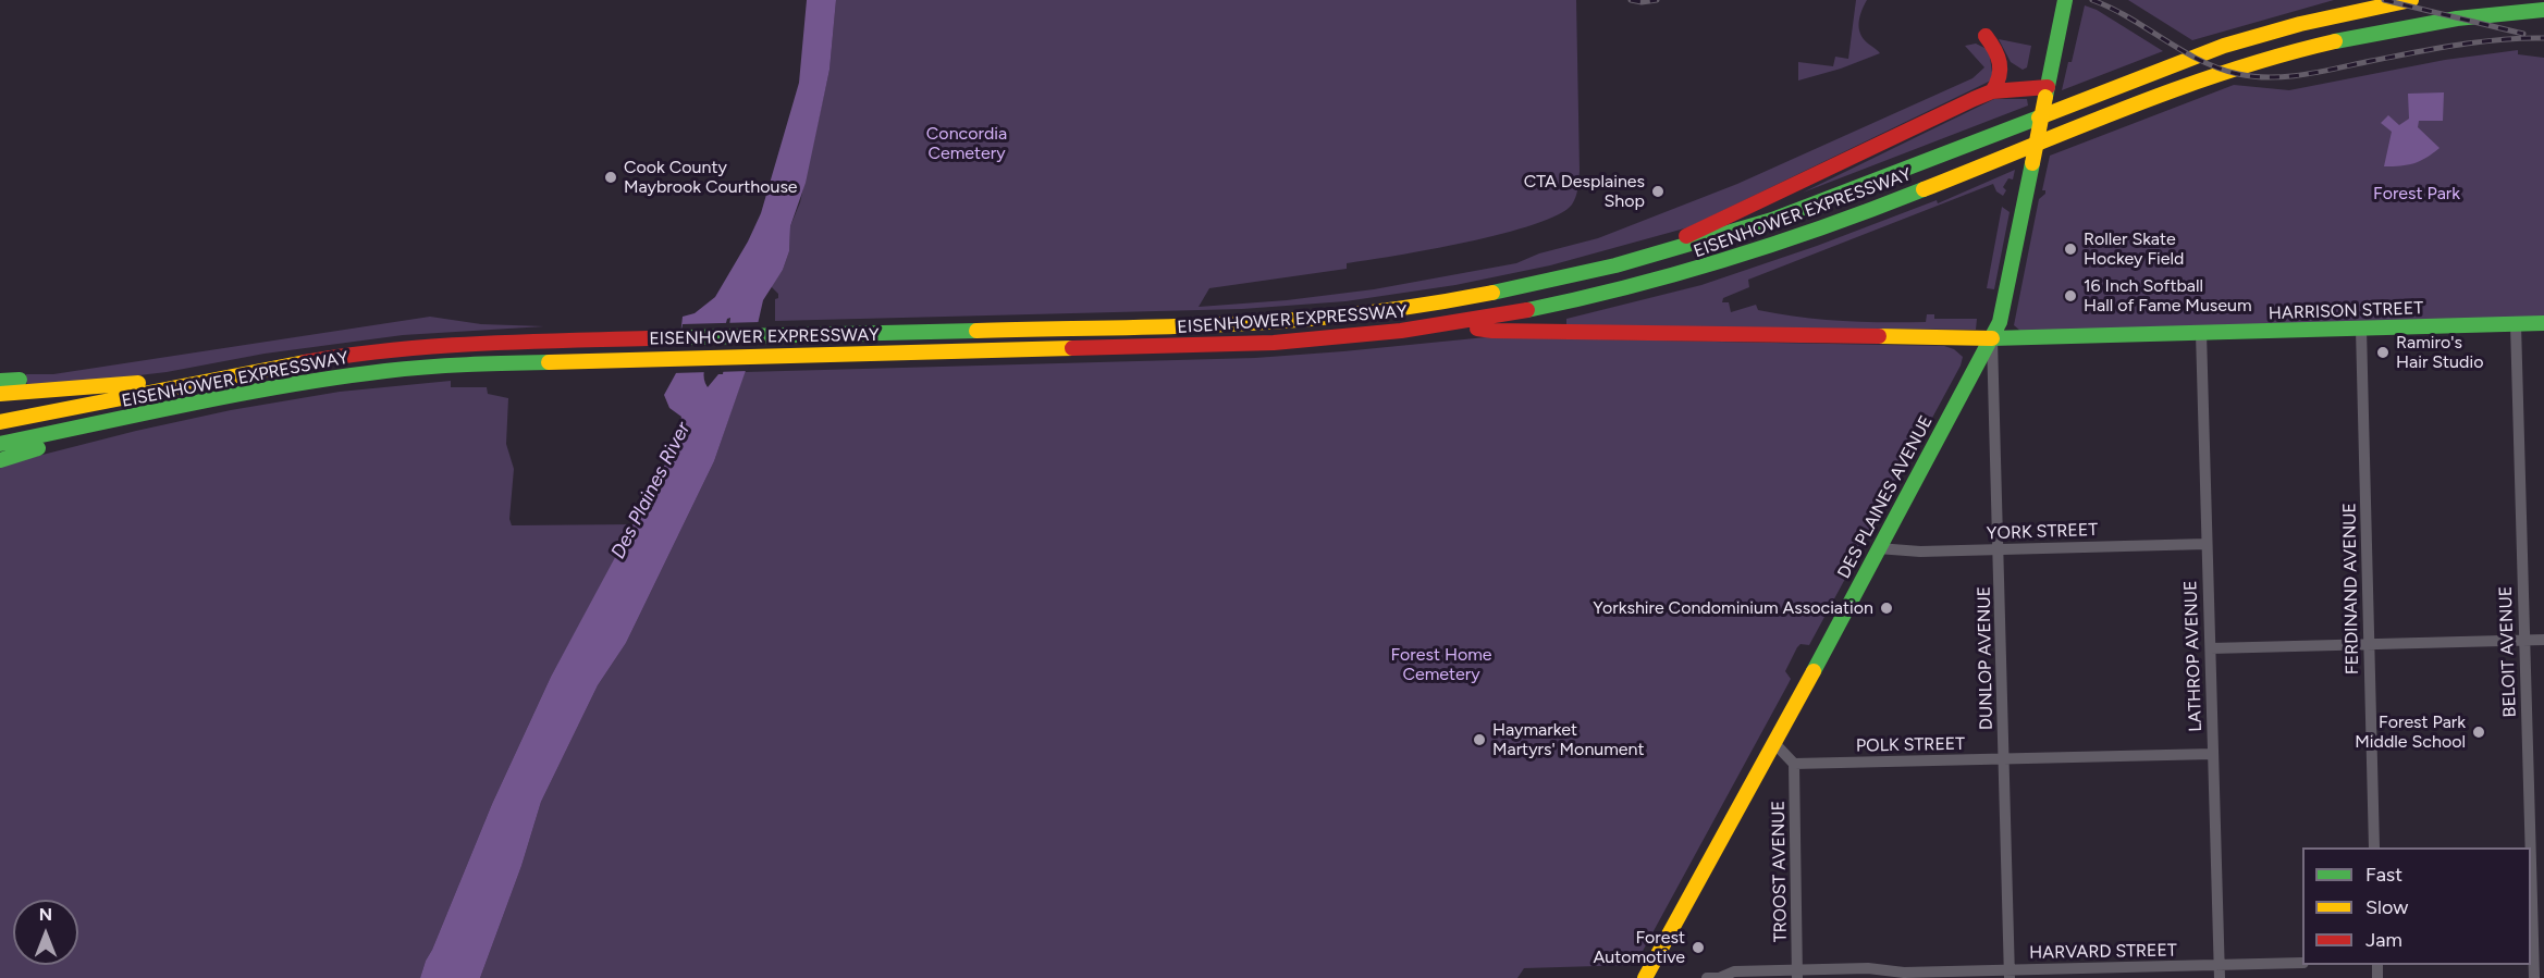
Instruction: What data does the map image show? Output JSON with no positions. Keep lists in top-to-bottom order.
{
  "streets": {
    "main road": ["EISENHOWER EXPRESSWAY", "HARRISON STREET", "DES PLAINES AVENUE"],
    "street": [
      "YORK STREET",
      "FERDINAND AVENUE",
      "BELOIT AVENUE",
      "LATHROP AVENUE",
      "DUNLOP AVENUE",
      "POLK STREET",
      "TROOST AVENUE",
      "HARVARD STREET"
    ]
  },
  "crossings": [
    ["EISENHOWER EXPRESSWAY", "HARRISON STREET"],
    ["HARRISON STREET", "DES PLAINES AVENUE"],
    ["HARRISON STREET", "FERDINAND AVENUE"],
    ["HARRISON STREET", "BELOIT AVENUE"],
    ["HARRISON STREET", "LATHROP AVENUE"],
    ["HARRISON STREET", "DUNLOP AVENUE"],
    ["DES PLAINES AVENUE", "YORK STREET"],
    ["DES PLAINES AVENUE", "DUNLOP AVENUE"],
    ["YORK STREET", "LATHROP AVENUE"],
    ["YORK STREET", "DUNLOP AVENUE"],
    ["LATHROP AVENUE", "POLK STREET"],
    ["LATHROP AVENUE", "HARVARD STREET"],
    ["DUNLOP AVENUE", "POLK STREET"],
    ["DUNLOP AVENUE", "HARVARD STREET"],
    ["POLK STREET", "TROOST AVENUE"],
    ["TROOST AVENUE", "HARVARD STREET"]
  ],
  "water": ["Des Plaines River"],
  "parks": ["Concordia Cemetery", "Forest Park", "Forest Home Cemetery"],
  "places": [
    "Cook County Maybrook Courthouse",
    "CTA Desplaines Shop",
    "Roller Skate Hockey Field",
    "16 Inch Softball Hall of Fame Museum",
    "Ramiro's Hair Studio",
    "Yorkshire Condominium Association",
    "Forest Park Middle School",
    "Haymarket Martyrs' Monument",
    "Forest Automotive"
  ],
  "legend": ["Fast", "Slow", "Jam"],
  "north": "top"
}
